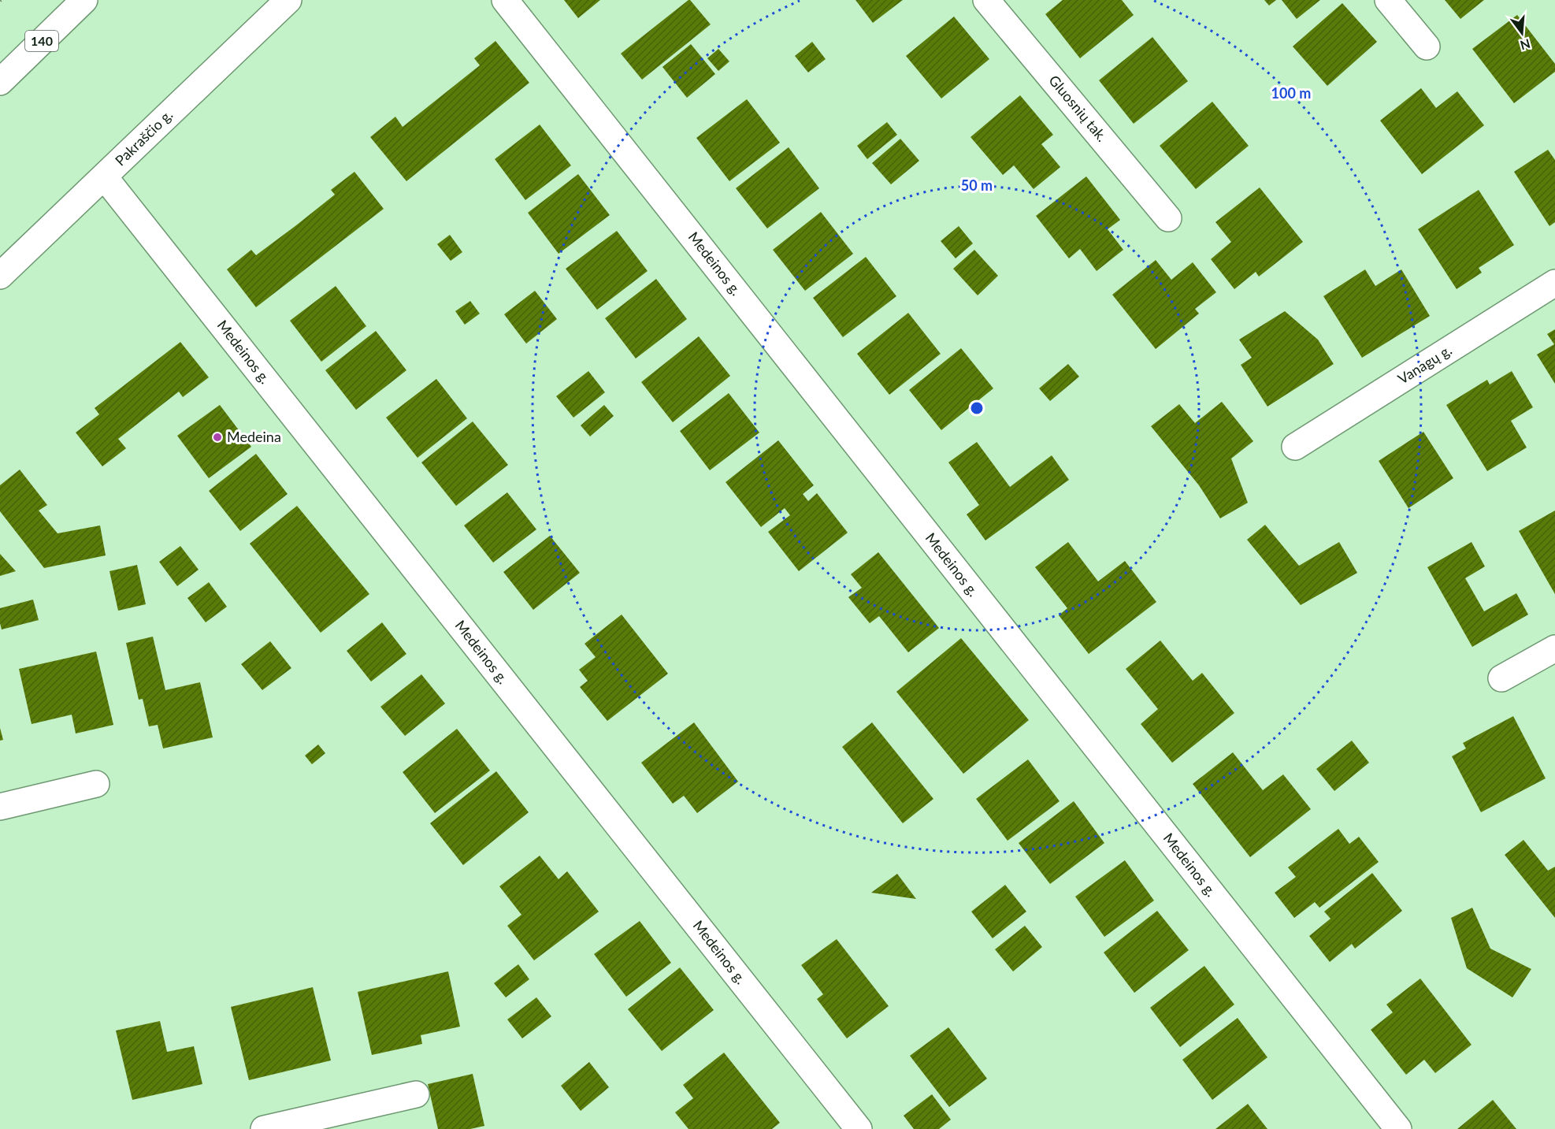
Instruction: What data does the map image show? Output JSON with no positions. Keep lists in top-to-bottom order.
{
  "streets": {
    "street": [
      "140",
      "Gluosnių tak.",
      "Pakraščio g.",
      "Medeinos g.",
      "Vanagų g."
    ]
  },
  "crossings": [
    ["Pakraščio g.", "Medeinos g."]
  ],
  "places": ["Medeina"],
  "north": "bottom",
  "rings": ["100 m", "50 m"]
}
